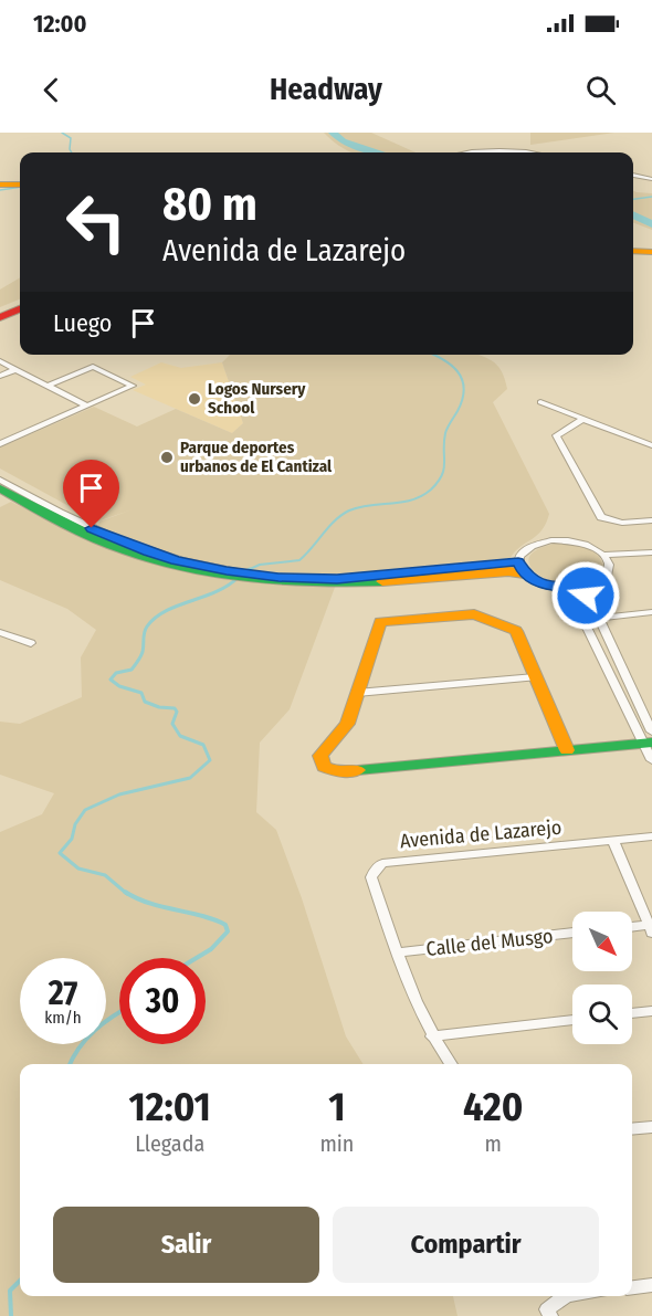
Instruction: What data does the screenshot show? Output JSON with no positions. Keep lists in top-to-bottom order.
{
  "streets": {
    "street": ["Avenida de Lazarejo", "Calle del Musgo"]
  },
  "crossings": [
    ["Avenida de Lazarejo", "Calle del Musgo"]
  ],
  "places": ["Logos Nursery School", "Parque deportes urbanos de El Cantizal"],
  "north": "bottom right",
  "page": {
    "status": "12:00",
    "header": "Headway",
    "turn": ["80 m", "Avenida de Lazarejo"],
    "then": "Luego",
    "speed": "27 km/h",
    "limit": "30",
    "eta": [
      "12:01",
      "Llegada",
      "1",
      "min",
      "420",
      "m"
    ],
    "buttons": ["Salir", "Compartir"]
  }
}
